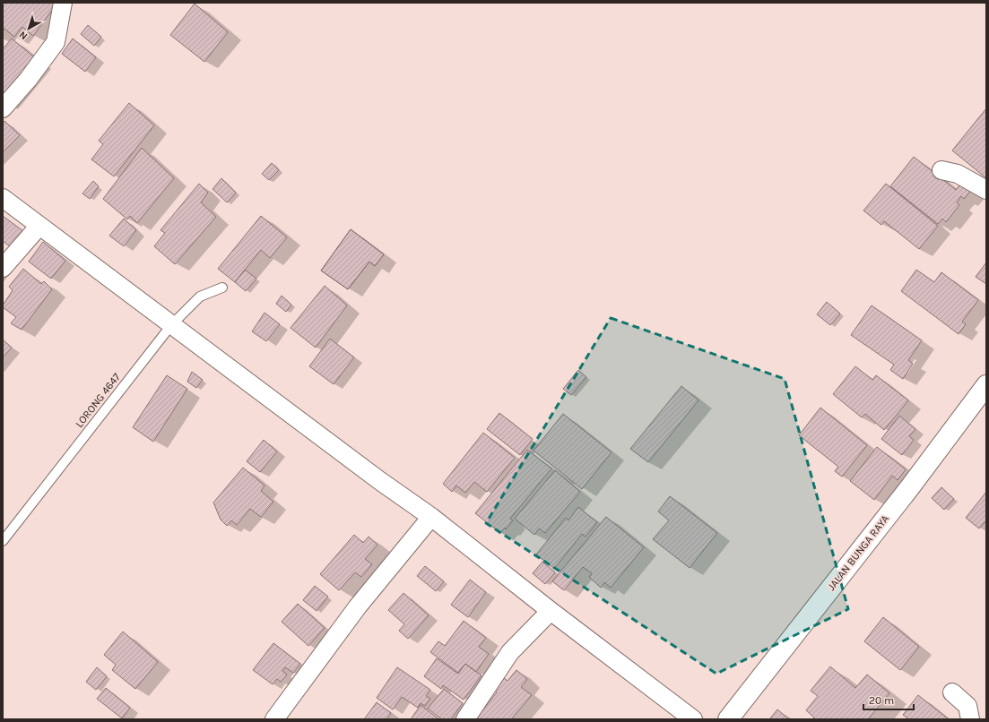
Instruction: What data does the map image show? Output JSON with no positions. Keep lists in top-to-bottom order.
{
  "streets": {
    "street": ["JALAN BUNGA RAYA"],
    "lane": ["LORONG 4647"]
  },
  "scale_bar": "20 m",
  "north": "bottom left"
}
